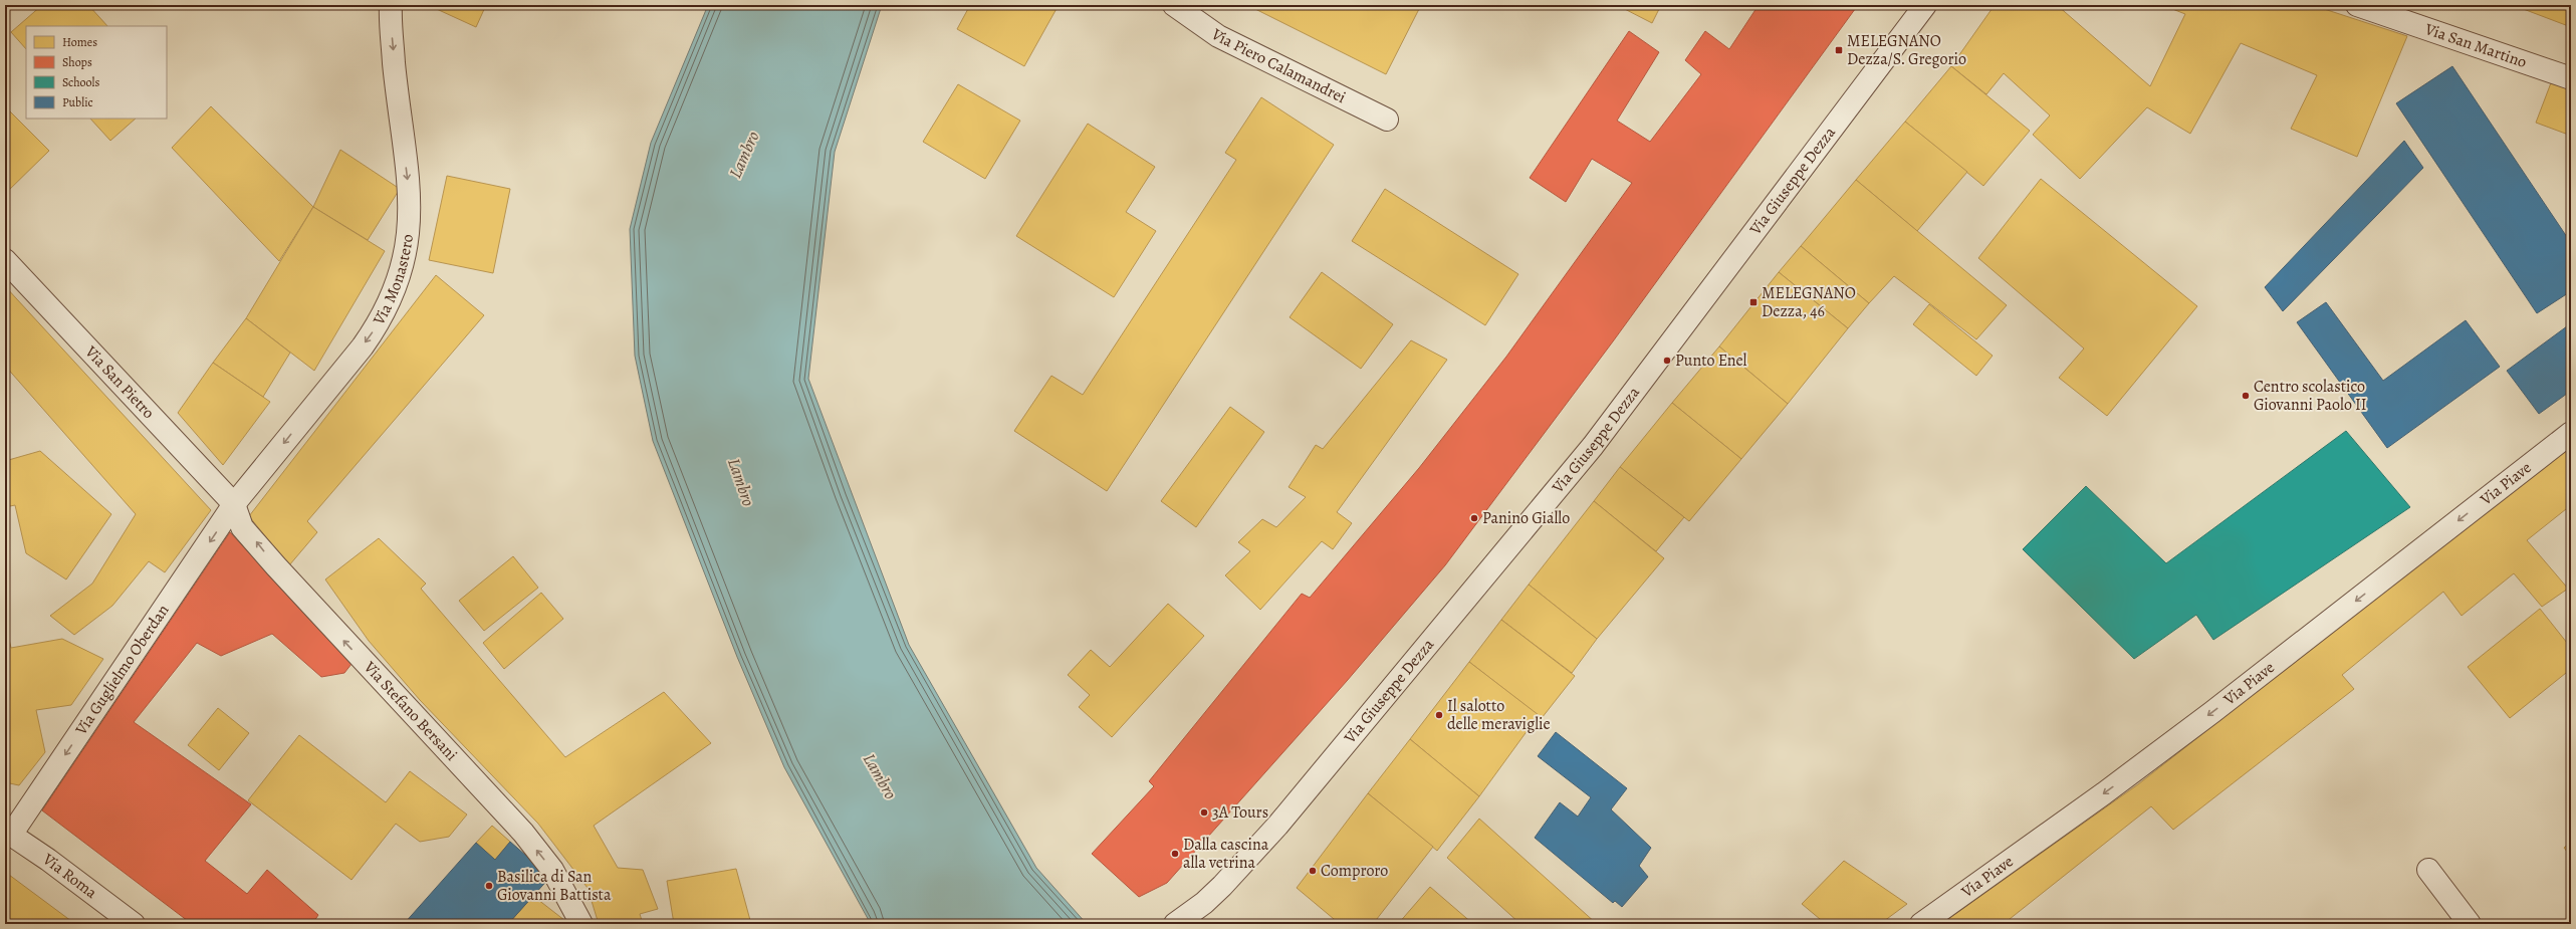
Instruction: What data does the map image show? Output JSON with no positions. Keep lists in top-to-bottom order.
{
  "streets": {
    "street": [
      "Via San Martino",
      "Via Piero Calamandrei",
      "Via Giuseppe Dezza",
      "Via Monastero",
      "Via San Pietro",
      "Via Piave",
      "Via Guglielmo Oberdan",
      "Via Stefano Bersani",
      "Via Roma"
    ]
  },
  "crossings": [
    ["Via Monastero", "Via San Pietro"],
    ["Via Monastero", "Via Guglielmo Oberdan"],
    ["Via Monastero", "Via Stefano Bersani"],
    ["Via San Pietro", "Via Guglielmo Oberdan"],
    ["Via San Pietro", "Via Stefano Bersani"],
    ["Via Guglielmo Oberdan", "Via Stefano Bersani"],
    ["Via Guglielmo Oberdan", "Via Roma"]
  ],
  "one_way": [
    "Via Monastero",
    "Via Piave",
    "Via Guglielmo Oberdan",
    "Via Stefano Bersani"
  ],
  "water": ["Lambro"],
  "places": {
    "transit": ["MELEGNANO Dezza/S. Gregorio", "MELEGNANO Dezza, 46"],
    "other": [
      "Punto Enel",
      "Centro scolastico Giovanni Paolo II",
      "Panino Giallo",
      "Il salotto delle meraviglie",
      "3A Tours",
      "Dalla cascina alla vetrina",
      "Comproro",
      "Basilica di San Giovanni Battista"
    ]
  },
  "legend": [
    "Homes",
    "Shops",
    "Schools",
    "Public"
  ]
}
